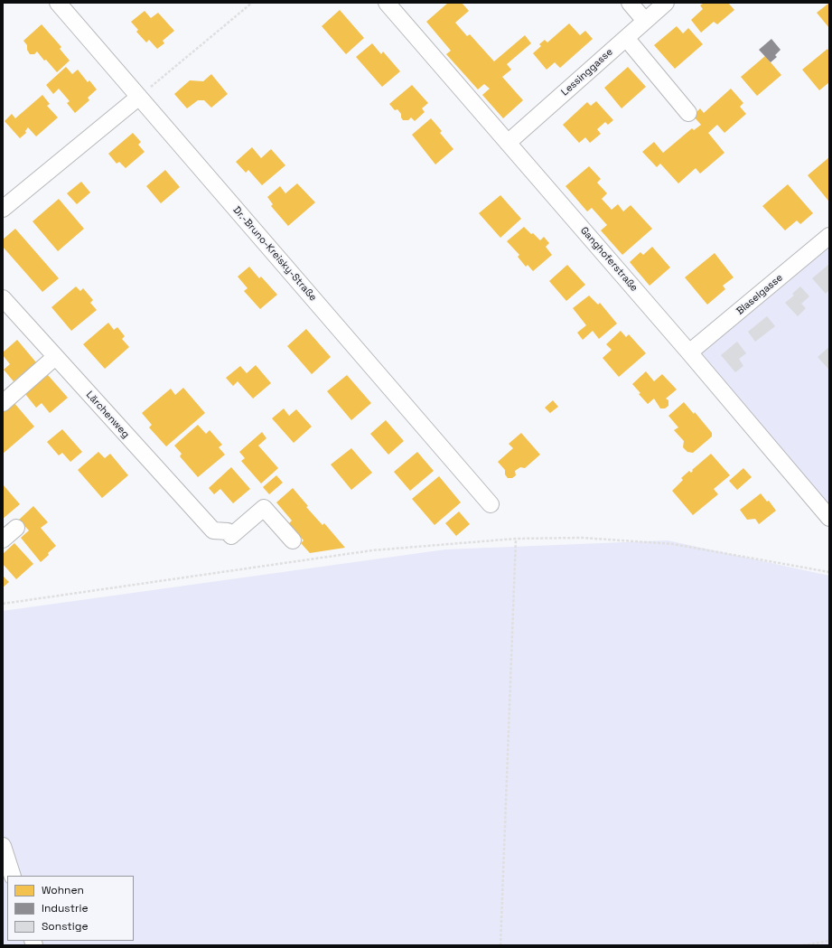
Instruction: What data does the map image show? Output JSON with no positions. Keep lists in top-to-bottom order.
{
  "streets": {
    "street": [
      "Lessinggasse",
      "Dr.-Bruno-Kreisky-Straße",
      "Ganghoferstraße",
      "Blaselgasse",
      "Lärchenweg"
    ]
  },
  "crossings": [
    ["Lessinggasse", "Ganghoferstraße"],
    ["Ganghoferstraße", "Blaselgasse"]
  ],
  "legend": ["Wohnen", "Industrie", "Sonstige"]
}
